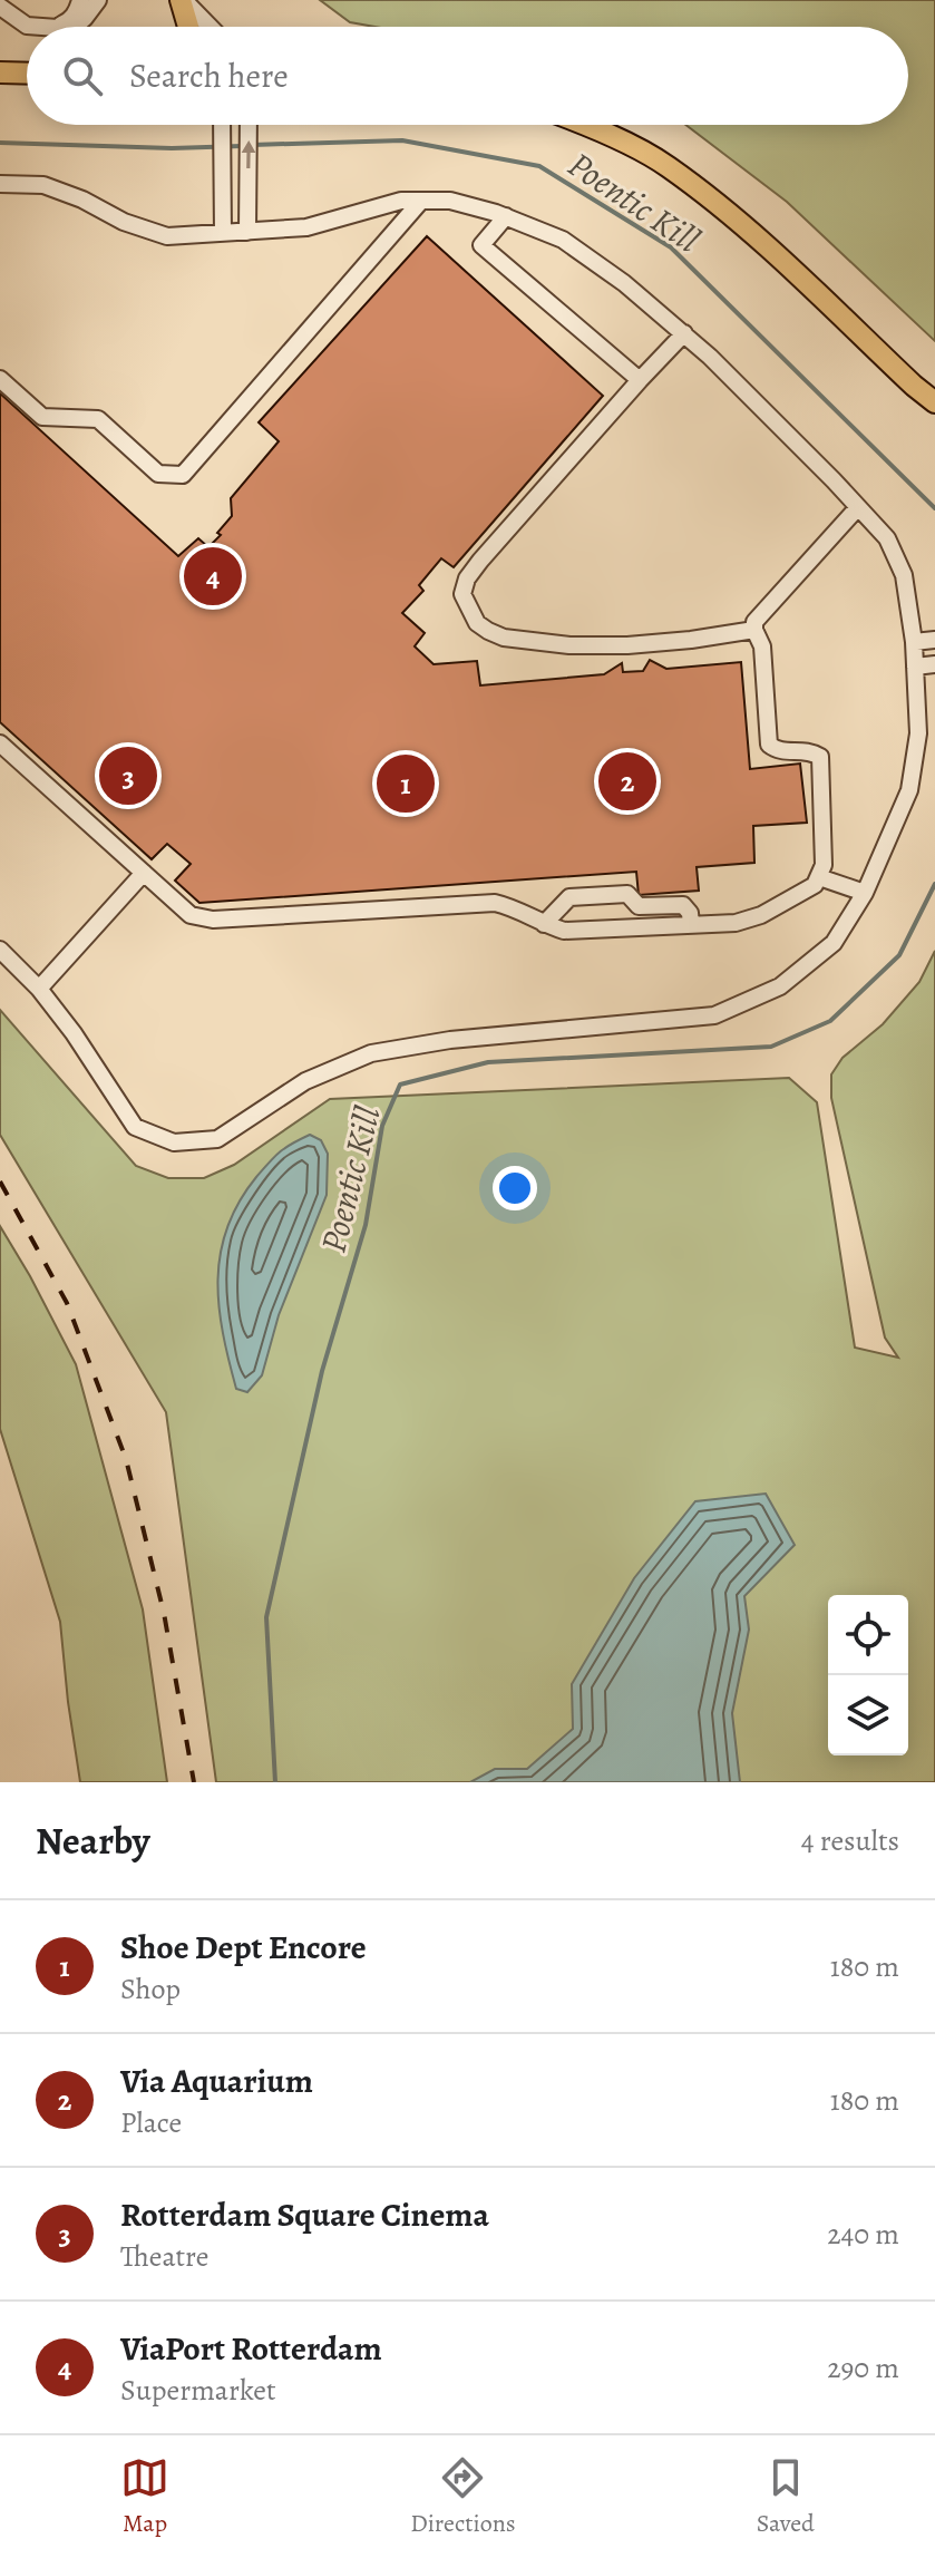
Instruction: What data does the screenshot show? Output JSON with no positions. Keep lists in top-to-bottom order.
{
  "water": ["Poentic Kill"],
  "page": {
    "search": "Search here",
    "pins": [
      "4",
      "3",
      "2",
      "1"
    ],
    "heading": ["Nearby", "4 results"],
    "list": [
      {
        "mark": "1",
        "name": "Shoe Dept Encore",
        "note": "Shop",
        "value": "180 m"
      },
      {
        "mark": "2",
        "name": "Via Aquarium",
        "note": "Place",
        "value": "180 m"
      },
      {
        "mark": "3",
        "name": "Rotterdam Square Cinema",
        "note": "Theatre",
        "value": "240 m"
      },
      {
        "mark": "4",
        "name": "ViaPort Rotterdam",
        "note": "Supermarket",
        "value": "290 m"
      }
    ],
    "nav": ["Map", "Directions", "Saved"]
  }
}
